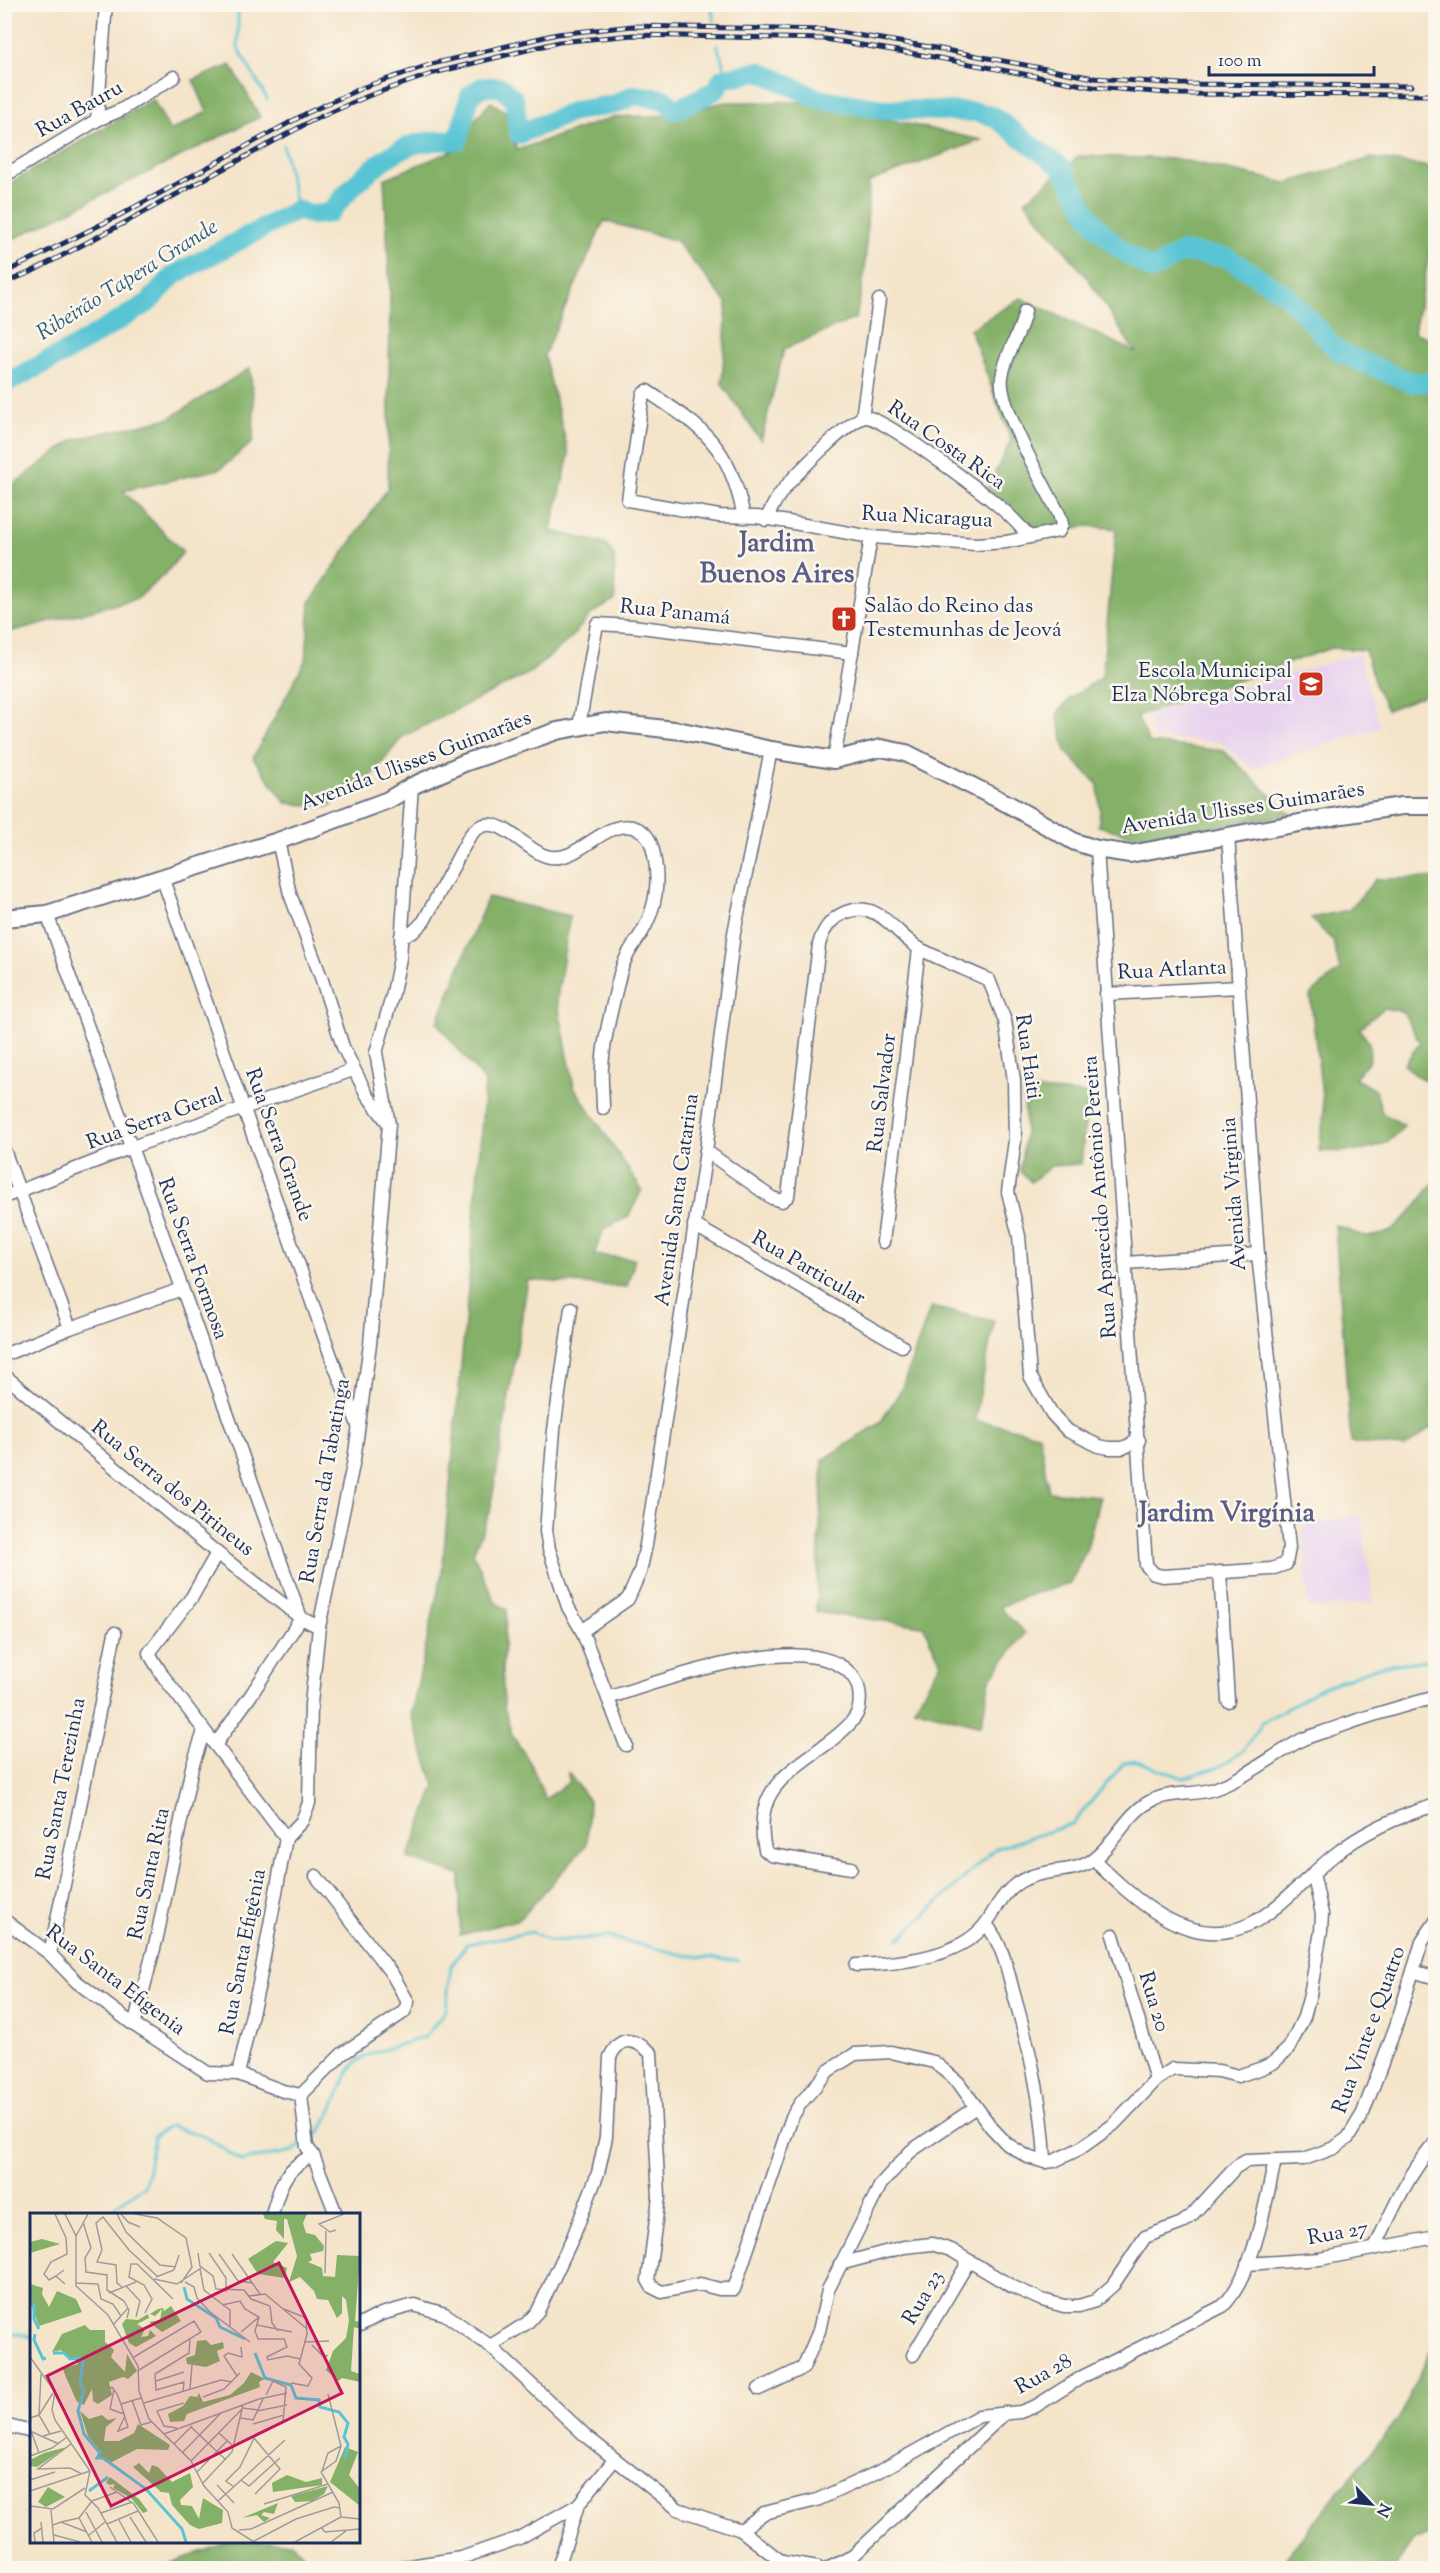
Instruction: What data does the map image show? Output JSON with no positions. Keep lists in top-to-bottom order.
{
  "streets": {
    "main road": ["Avenida Ulisses Guimarães"],
    "street": [
      "Rua Bauru",
      "Rua Costa Rica",
      "Rua Nicaragua",
      "Rua Panamá",
      "Rua Atlanta",
      "Rua Haiti",
      "Rua Salvador",
      "Rua Serra Geral",
      "Rua Serra Grande",
      "Avenida Virginia",
      "Rua Aparecido Antônio Pereira",
      "Avenida Santa Catarina",
      "Rua Serra Formosa",
      "Rua Particular",
      "Rua Serra da Tabatinga",
      "Rua Serra dos Pirineus",
      "Rua Santa Terezinha",
      "Rua Santa Rita",
      "Rua Santa Efigênia",
      "Rua Santa Efigenia",
      "Rua 20",
      "Rua Vinte e Quatro",
      "Rua 27",
      "Rua 23",
      "Rua 28"
    ]
  },
  "crossings": [
    ["Rua Costa Rica", "Rua Nicaragua"],
    ["Rua Panamá", "Avenida Ulisses Guimarães"],
    ["Avenida Ulisses Guimarães", "Rua Serra Grande"],
    ["Avenida Ulisses Guimarães", "Avenida Virginia"],
    ["Avenida Ulisses Guimarães", "Rua Aparecido Antônio Pereira"],
    ["Avenida Ulisses Guimarães", "Avenida Santa Catarina"],
    ["Avenida Ulisses Guimarães", "Rua Serra Formosa"],
    ["Avenida Ulisses Guimarães", "Rua Serra da Tabatinga"],
    ["Rua Atlanta", "Avenida Virginia"],
    ["Rua Atlanta", "Rua Aparecido Antônio Pereira"],
    ["Rua Haiti", "Rua Salvador"],
    ["Rua Haiti", "Rua Aparecido Antônio Pereira"],
    ["Rua Haiti", "Avenida Santa Catarina"],
    ["Rua Serra Geral", "Rua Serra Grande"],
    ["Rua Serra Geral", "Rua Serra Formosa"],
    ["Rua Serra Grande", "Rua Serra da Tabatinga"],
    ["Avenida Virginia", "Rua Aparecido Antônio Pereira"],
    ["Avenida Santa Catarina", "Rua Particular"],
    ["Rua Serra Formosa", "Rua Serra dos Pirineus"],
    ["Rua Serra da Tabatinga", "Rua Serra dos Pirineus"],
    ["Rua Serra da Tabatinga", "Rua Santa Efigênia"],
    ["Rua Santa Terezinha", "Rua Santa Efigenia"],
    ["Rua Santa Rita", "Rua Santa Efigenia"],
    ["Rua Santa Efigênia", "Rua Santa Efigenia"],
    ["Rua Vinte e Quatro", "Rua 23"],
    ["Rua Vinte e Quatro", "Rua 28"],
    ["Rua 27", "Rua 28"]
  ],
  "districts": ["Jardim Buenos Aires", "Jardim Virgínia"],
  "water": ["Ribeirão Tapera Grande"],
  "places": {
    "church": ["Salão do Reino das Testemunhas de Jeová"],
    "school or university": ["Escola Municipal Elza Nóbrega Sobral"]
  },
  "scale_bar": "100 m",
  "north": "bottom right"
}
